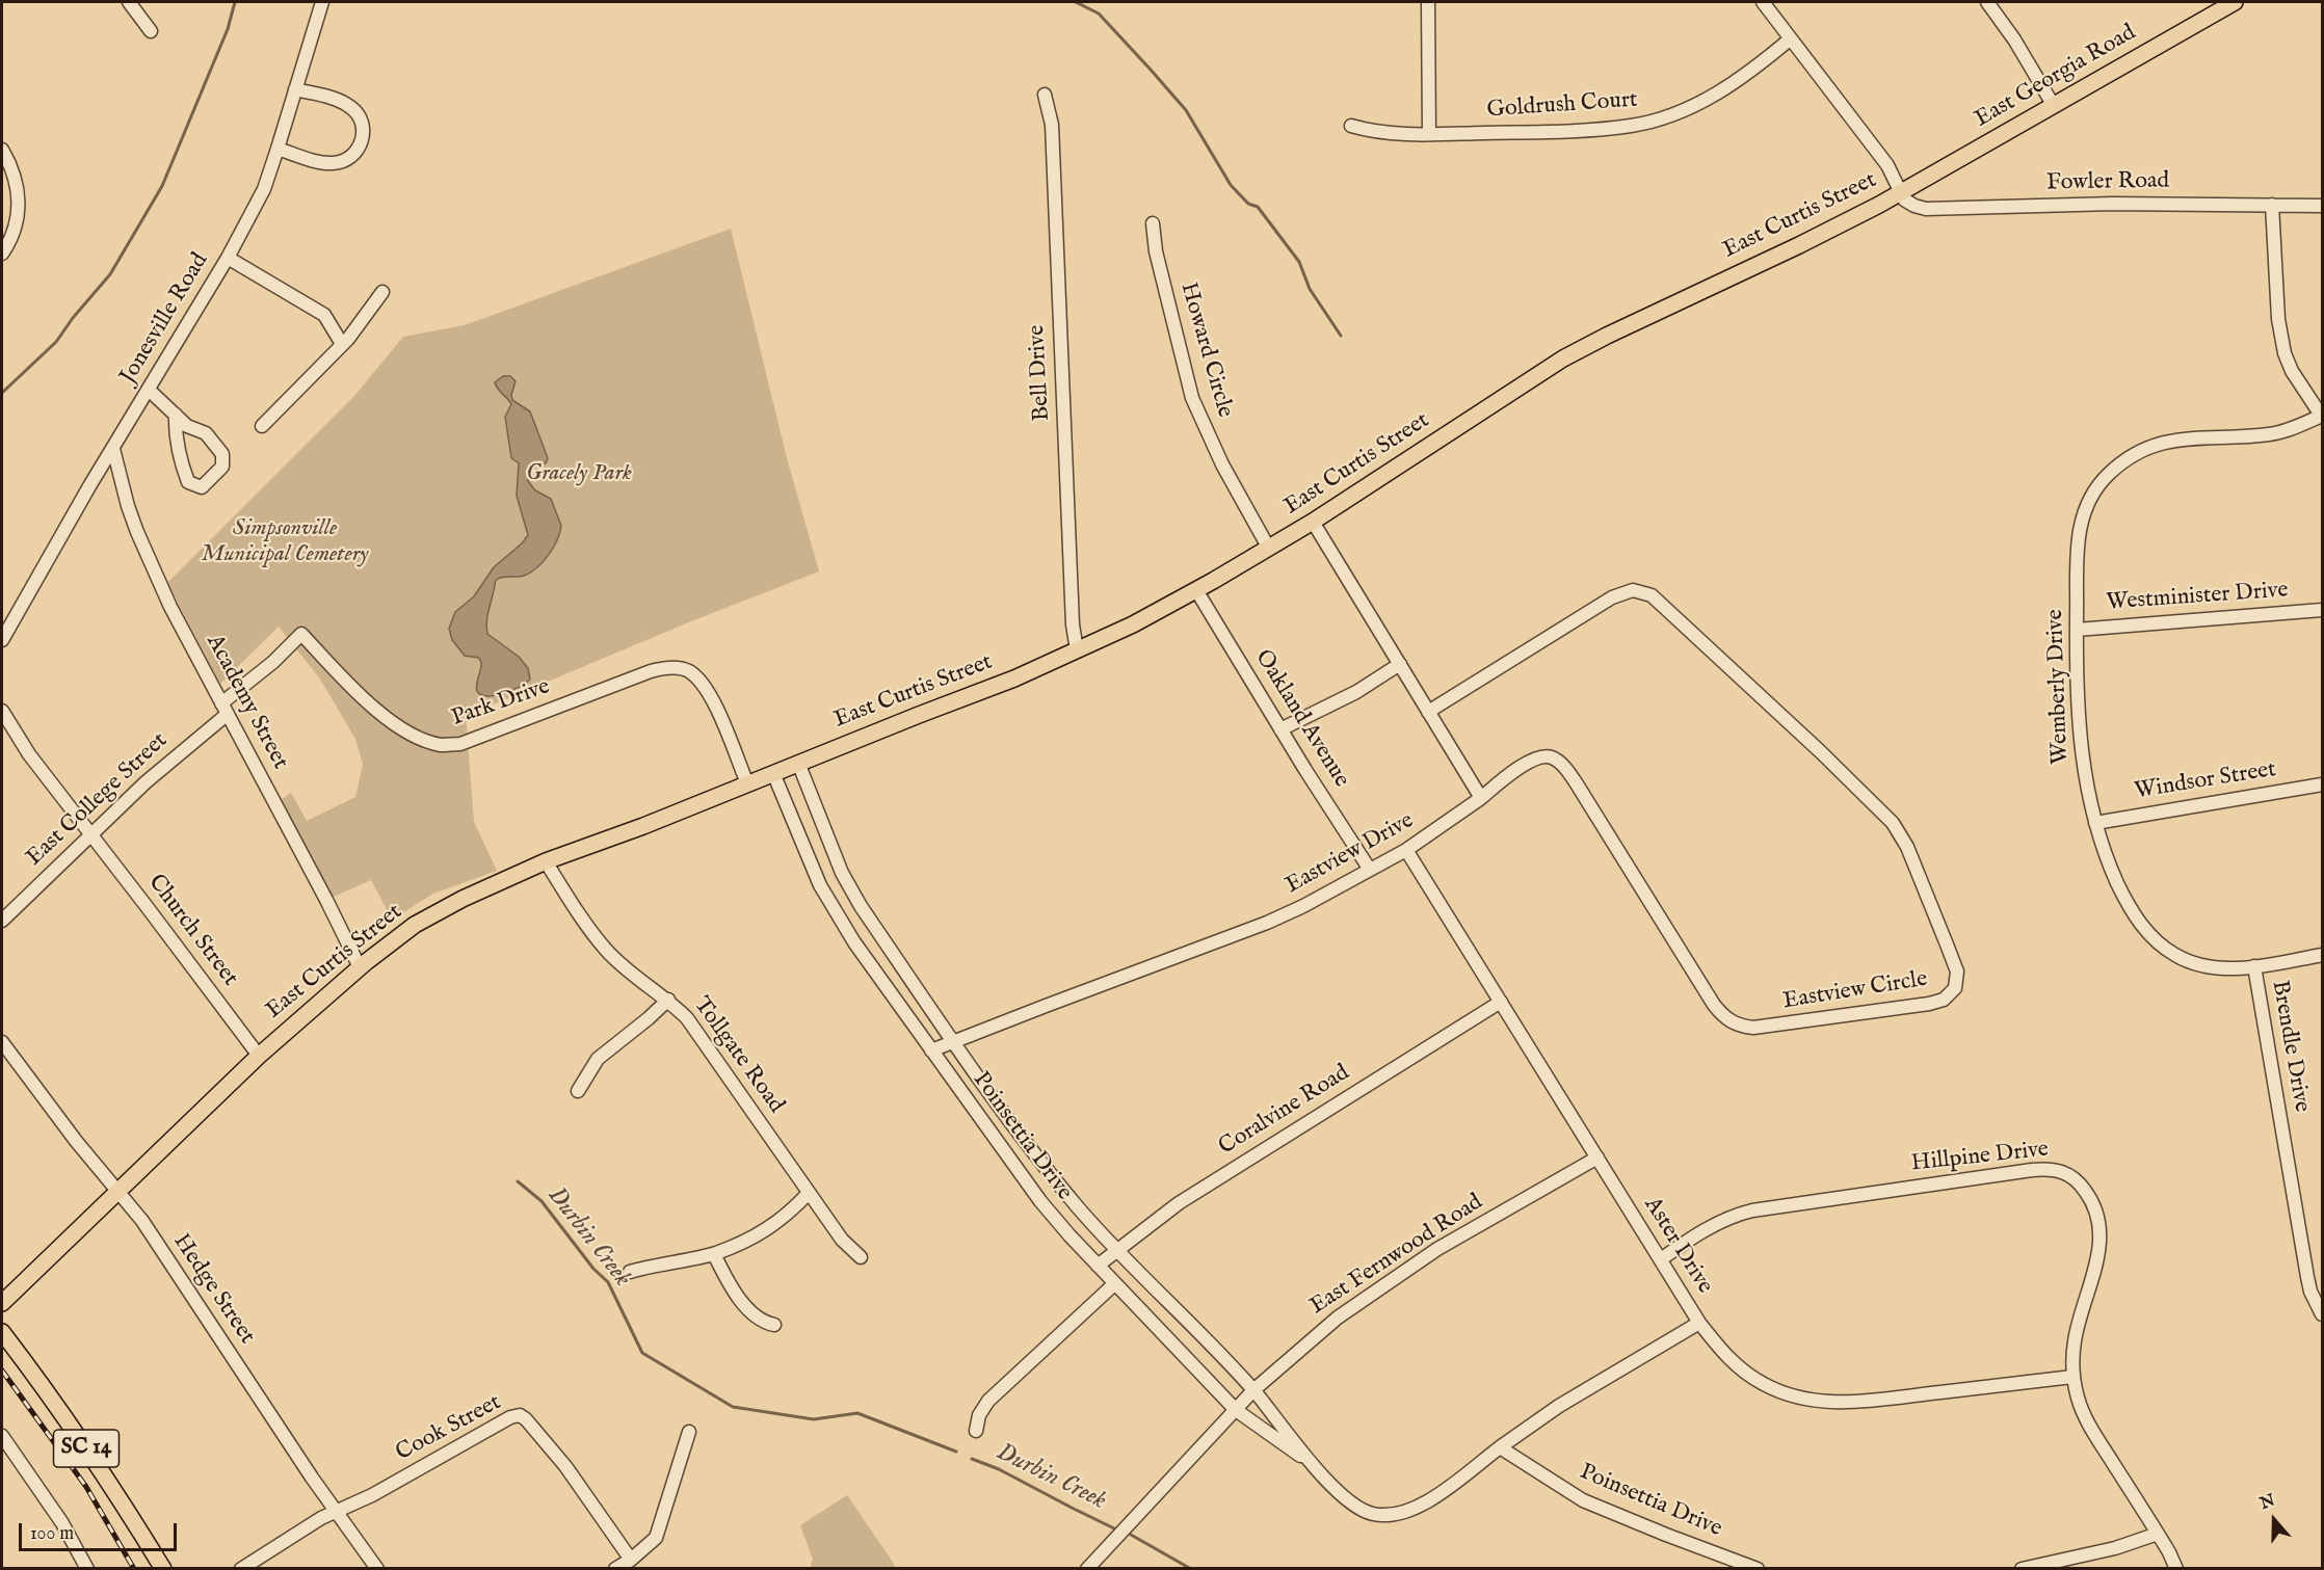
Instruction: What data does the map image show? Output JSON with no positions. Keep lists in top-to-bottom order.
{
  "streets": {
    "main road": ["East Georgia Road", "East Curtis Street", "SC 14"],
    "street": [
      "Goldrush Court",
      "Fowler Road",
      "Jonesville Road",
      "Howard Circle",
      "Bell Drive",
      "Westminister Drive",
      "Wemberly Drive",
      "Academy Street",
      "Park Drive",
      "Oakland Avenue",
      "Windsor Street",
      "East College Street",
      "Eastview Drive",
      "Church Street",
      "Eastview Circle",
      "Brendle Drive",
      "Tollgate Road",
      "Coralvine Road",
      "Poinsettia Drive",
      "Hillpine Drive",
      "Aster Drive",
      "East Fernwood Road",
      "Hedge Street",
      "Cook Street"
    ]
  },
  "crossings": [
    ["East Georgia Road", "Fowler Road"],
    ["East Georgia Road", "East Curtis Street"],
    ["Fowler Road", "East Curtis Street"],
    ["East Curtis Street", "Howard Circle"],
    ["East Curtis Street", "Bell Drive"],
    ["East Curtis Street", "Academy Street"],
    ["East Curtis Street", "Park Drive"],
    ["East Curtis Street", "Oakland Avenue"],
    ["East Curtis Street", "Church Street"],
    ["East Curtis Street", "Tollgate Road"],
    ["East Curtis Street", "Poinsettia Drive"],
    ["East Curtis Street", "Hedge Street"],
    ["Jonesville Road", "Academy Street"],
    ["Westminister Drive", "Wemberly Drive"],
    ["Wemberly Drive", "Windsor Street"],
    ["Wemberly Drive", "Brendle Drive"],
    ["Academy Street", "Park Drive"],
    ["Academy Street", "East College Street"],
    ["Park Drive", "East College Street"],
    ["Oakland Avenue", "Eastview Drive"],
    ["East College Street", "Church Street"],
    ["Eastview Drive", "Eastview Circle"],
    ["Eastview Drive", "Poinsettia Drive"],
    ["Eastview Drive", "Aster Drive"],
    ["Coralvine Road", "Poinsettia Drive"],
    ["Coralvine Road", "Aster Drive"],
    ["Poinsettia Drive", "East Fernwood Road"],
    ["Hillpine Drive", "Aster Drive"],
    ["Aster Drive", "East Fernwood Road"],
    ["Hedge Street", "Cook Street"]
  ],
  "water": ["Durbin Creek"],
  "parks": ["Gracely Park", "Simpsonville Municipal Cemetery"],
  "scale_bar": "100 m",
  "north": "top"
}
